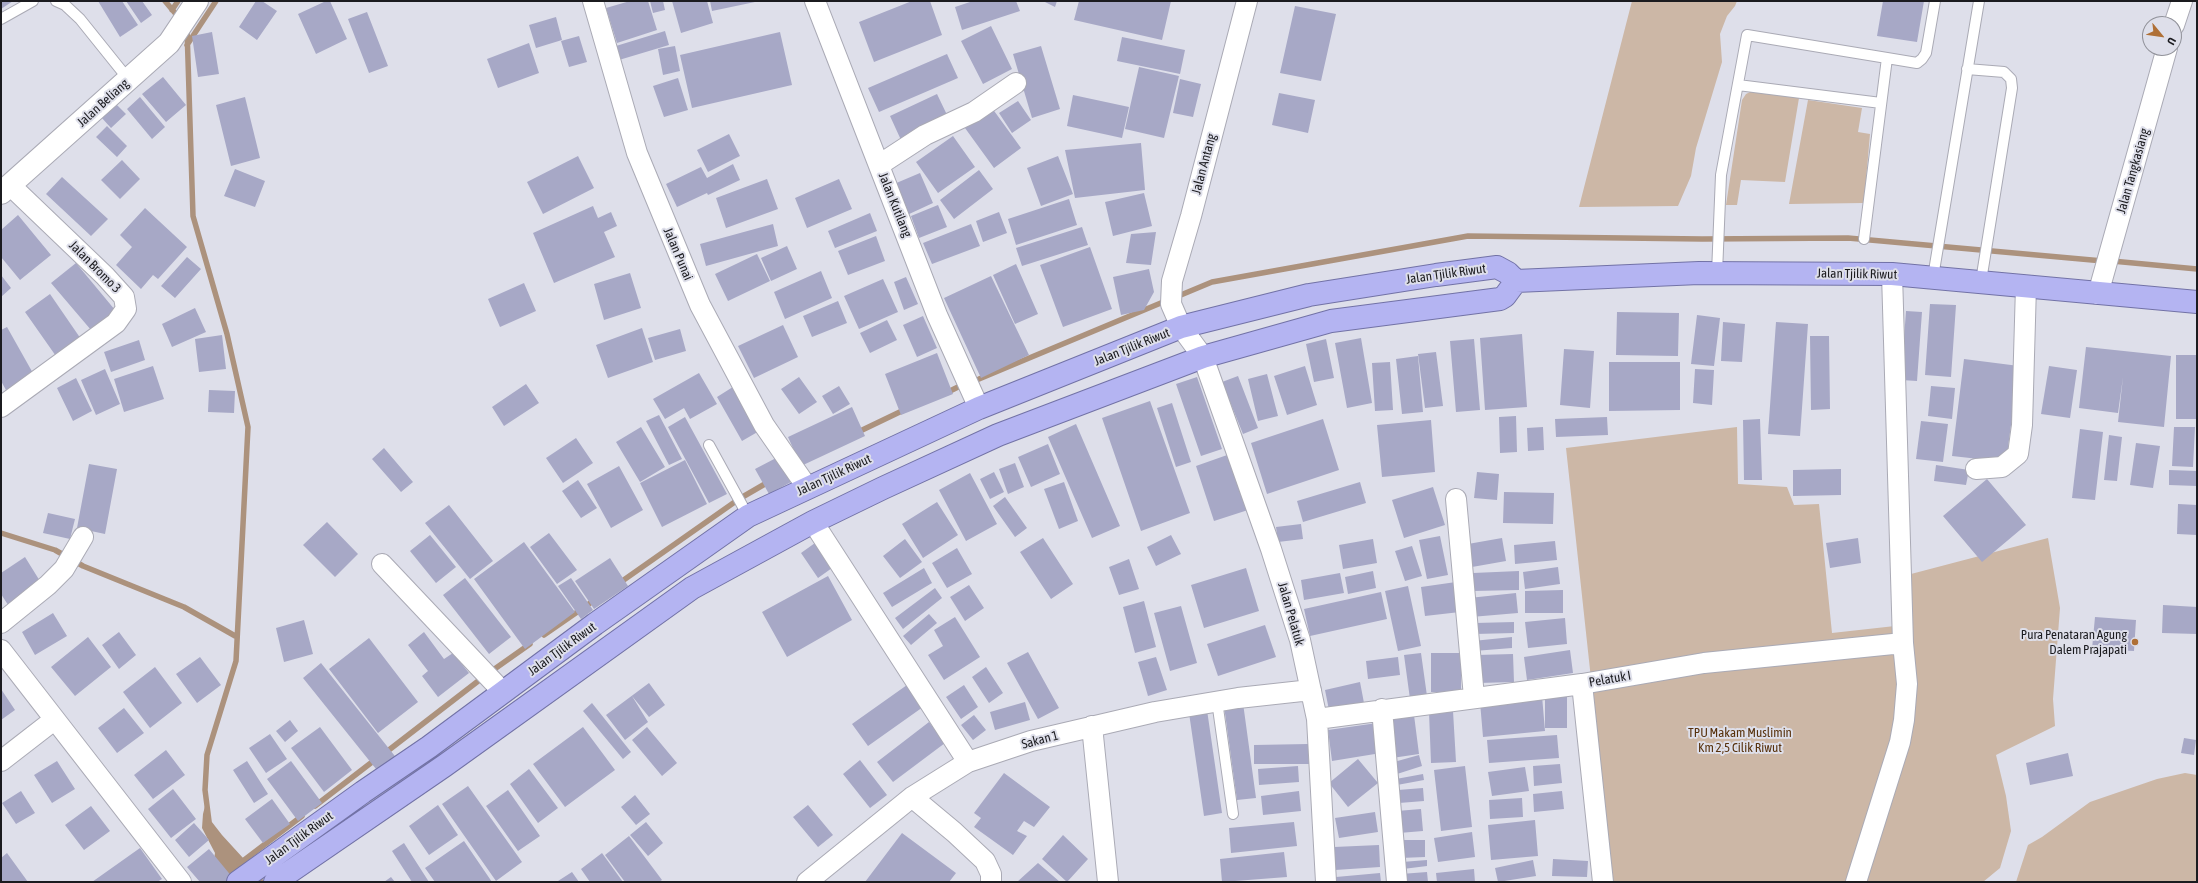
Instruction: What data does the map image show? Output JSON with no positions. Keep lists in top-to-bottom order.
{
  "streets": {
    "highway": ["Jalan Tjilik Riwut"],
    "street": [
      "Jalan Beliang",
      "Jalan Antang",
      "Jalan Tangkasiang",
      "Jalan Kutilang",
      "Jalan Punai",
      "Jalan Bromo 3",
      "Jalan Pelatuk",
      "Pelatuk I",
      "Sakan 1"
    ]
  },
  "crossings": [
    ["Jalan Beliang", "Jalan Bromo 3"],
    ["Jalan Antang", "Jalan Tjilik Riwut"],
    ["Jalan Antang", "Jalan Pelatuk"],
    ["Jalan Tangkasiang", "Jalan Tjilik Riwut"],
    ["Jalan Kutilang", "Jalan Tjilik Riwut"],
    ["Jalan Punai", "Jalan Tjilik Riwut"],
    ["Jalan Tjilik Riwut", "Jalan Pelatuk"],
    ["Jalan Pelatuk", "Pelatuk I"],
    ["Jalan Pelatuk", "Sakan 1"]
  ],
  "parks": ["TPU Makam Muslimin Km 2,5 Cilik Riwut"],
  "places": ["Pura Penataran Agung Dalem Prajapati"],
  "north": "bottom right"
}
